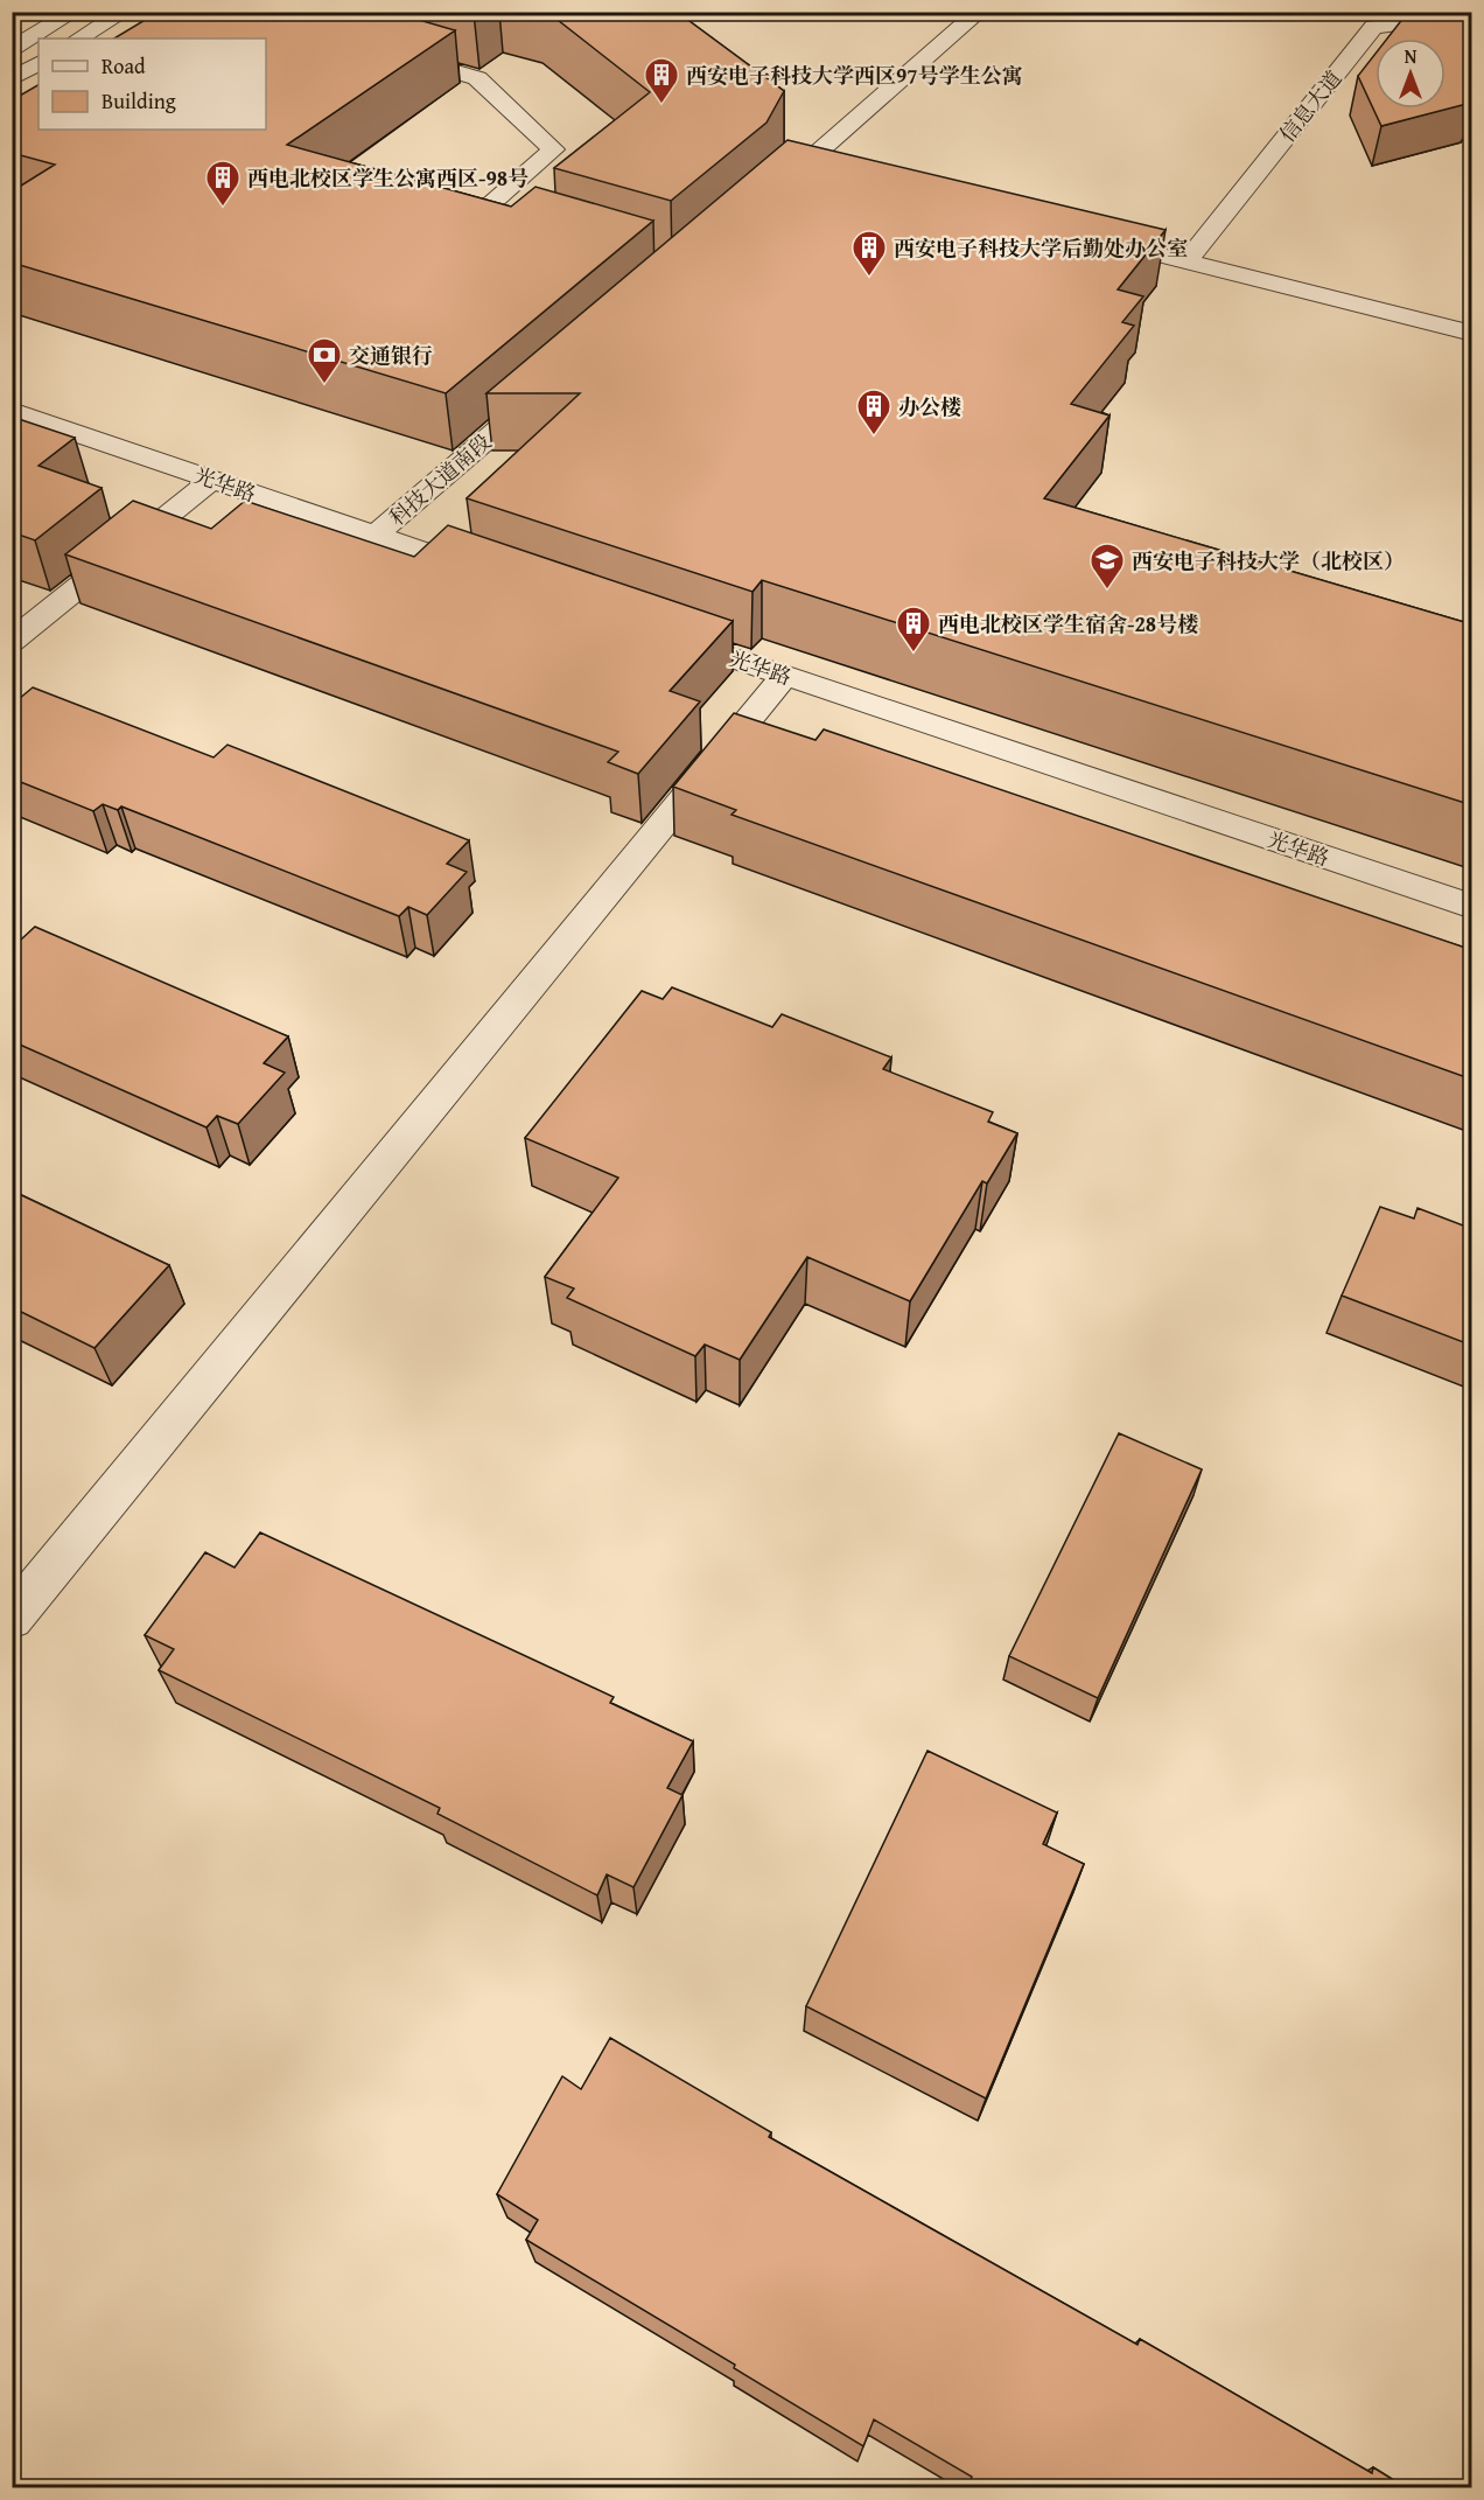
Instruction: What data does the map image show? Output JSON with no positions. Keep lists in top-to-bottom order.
{
  "streets": {
    "street": ["信息大道", "科技大道南段", "光华路"]
  },
  "crossings": [
    ["科技大道南段", "光华路"]
  ],
  "places": {
    "building": [
      "西安电子科技大学西区97号学生公寓",
      "西电北校区学生公寓西区-98号",
      "西安电子科技大学后勤处办公室",
      "办公楼",
      "西电北校区学生宿舍-28号楼"
    ],
    "bank": ["交通银行"],
    "school or university": ["西安电子科技大学（北校区）"]
  },
  "legend": ["Road", "Building"],
  "north": "top"
}
